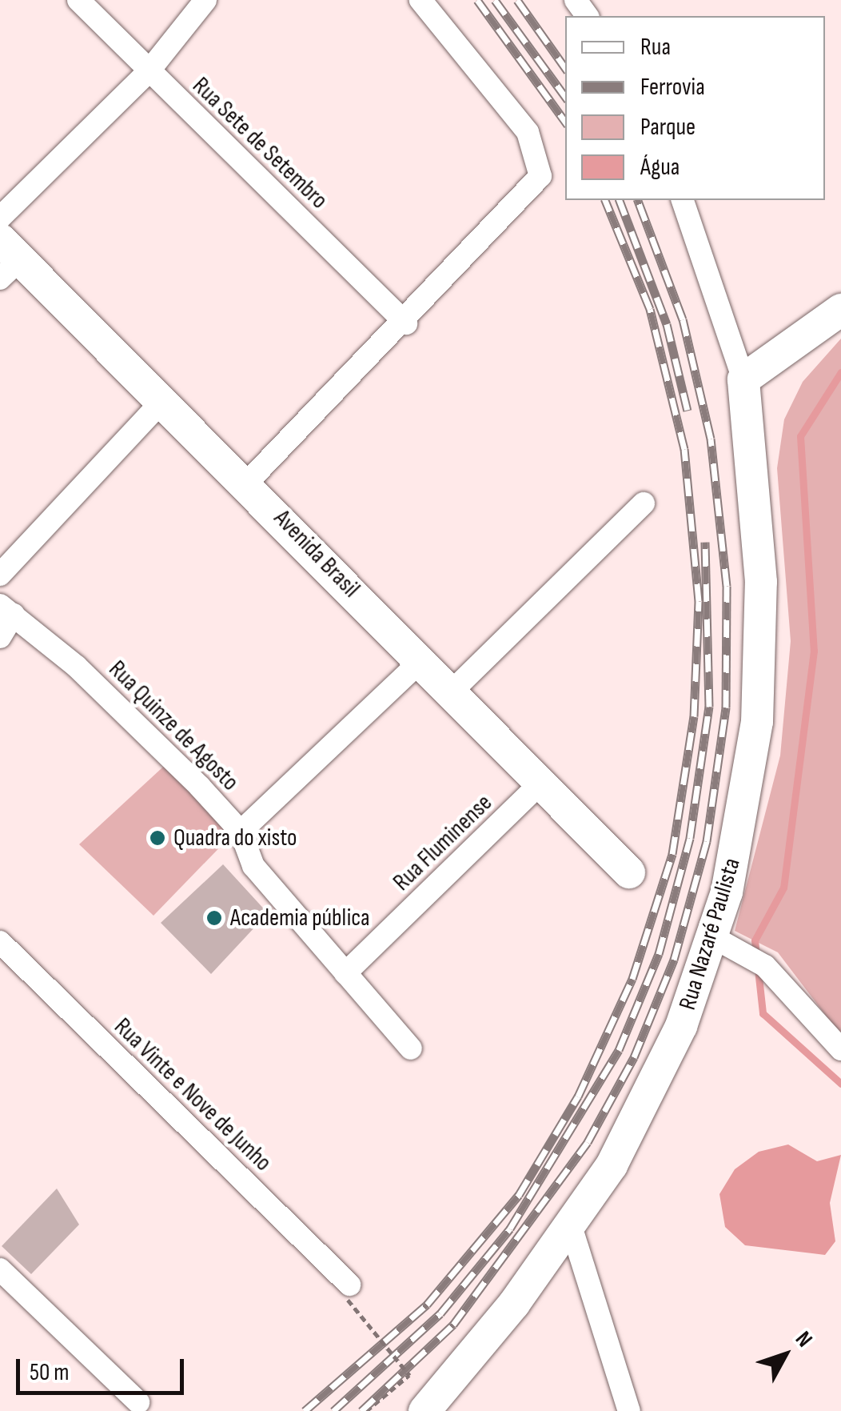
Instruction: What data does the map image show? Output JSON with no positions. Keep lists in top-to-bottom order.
{
  "streets": {
    "main road": ["Avenida Brasil", "Rua Nazaré Paulista"],
    "street": [
      "Rua Sete de Setembro",
      "Rua Quinze de Agosto",
      "Rua Fluminense",
      "Rua Vinte e Nove de Junho"
    ]
  },
  "crossings": [
    ["Avenida Brasil", "Rua Fluminense"],
    ["Rua Quinze de Agosto", "Rua Fluminense"]
  ],
  "places": ["Quadra do xisto", "Academia pública"],
  "legend": [
    "Rua",
    "Ferrovia",
    "Parque",
    "Água"
  ],
  "scale_bar": "50 m",
  "north": "top right"
}
